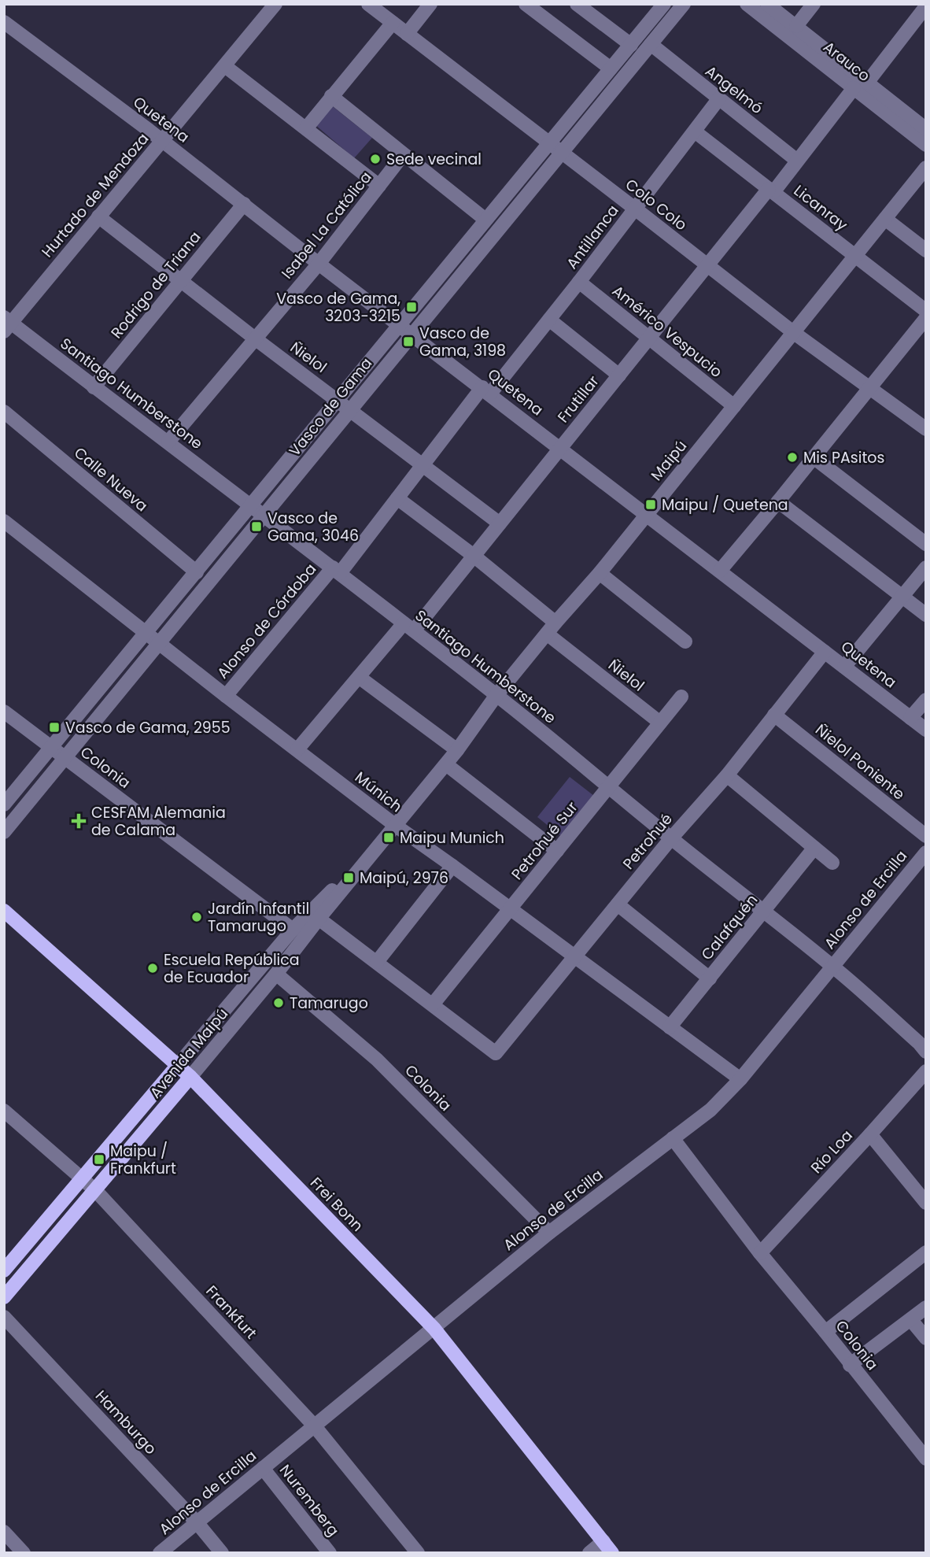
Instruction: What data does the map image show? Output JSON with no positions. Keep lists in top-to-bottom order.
{
  "streets": {
    "main road": ["Avenida Maipú", "Frei Bonn"],
    "street": [
      "Arauco",
      "Angelmó",
      "Quetena",
      "Hurtado de Mendoza",
      "Colo Colo",
      "Licanray",
      "Isabel La Católica",
      "Antillanca",
      "Rodrigo de Triana",
      "Américo Vespucio",
      "Ñielol",
      "Santiago Humberstone",
      "Frutillar",
      "Vasco de Gama",
      "Maipú",
      "Calle Nueva",
      "Alonso de Córdoba",
      "Ñielol Poniente",
      "Colonia",
      "Múnich",
      "Petrohué Sur",
      "Petrohué",
      "Alonso de Ercilla",
      "Calafquén",
      "Río Loa",
      "Frankfurt",
      "Hamburgo",
      "Nuremberg"
    ]
  },
  "crossings": [
    ["Arauco", "Frutillar"],
    ["Angelmó", "Antillanca"],
    ["Angelmó", "Frutillar"],
    ["Angelmó", "Vasco de Gama"],
    ["Quetena", "Hurtado de Mendoza"],
    ["Quetena", "Isabel La Católica"],
    ["Quetena", "Antillanca"],
    ["Quetena", "Rodrigo de Triana"],
    ["Quetena", "Frutillar"],
    ["Quetena", "Vasco de Gama"],
    ["Quetena", "Maipú"],
    ["Quetena", "Petrohué"],
    ["Hurtado de Mendoza", "Ñielol"],
    ["Hurtado de Mendoza", "Santiago Humberstone"],
    ["Colo Colo", "Antillanca"],
    ["Colo Colo", "Frutillar"],
    ["Colo Colo", "Vasco de Gama"],
    ["Colo Colo", "Maipú"],
    ["Licanray", "Antillanca"],
    ["Licanray", "Frutillar"],
    ["Licanray", "Maipú"],
    ["Isabel La Católica", "Ñielol"],
    ["Isabel La Católica", "Santiago Humberstone"],
    ["Antillanca", "Américo Vespucio"],
    ["Antillanca", "Ñielol"],
    ["Antillanca", "Santiago Humberstone"],
    ["Antillanca", "Alonso de Córdoba"],
    ["Rodrigo de Triana", "Ñielol"],
    ["Rodrigo de Triana", "Santiago Humberstone"],
    ["Américo Vespucio", "Frutillar"],
    ["Américo Vespucio", "Maipú"],
    ["Ñielol", "Frutillar"],
    ["Ñielol", "Vasco de Gama"],
    ["Ñielol", "Maipú"],
    ["Ñielol", "Petrohué Sur"],
    ["Santiago Humberstone", "Frutillar"],
    ["Santiago Humberstone", "Vasco de Gama"],
    ["Santiago Humberstone", "Maipú"],
    ["Santiago Humberstone", "Alonso de Córdoba"],
    ["Santiago Humberstone", "Petrohué Sur"],
    ["Santiago Humberstone", "Petrohué"],
    ["Santiago Humberstone", "Alonso de Ercilla"],
    ["Santiago Humberstone", "Calafquén"],
    ["Frutillar", "Múnich"],
    ["Vasco de Gama", "Calle Nueva"],
    ["Vasco de Gama", "Colonia"],
    ["Vasco de Gama", "Múnich"],
    ["Maipú", "Múnich"],
    ["Maipú", "Avenida Maipú"],
    ["Alonso de Córdoba", "Múnich"],
    ["Ñielol Poniente", "Petrohué"],
    ["Colonia", "Alonso de Ercilla"],
    ["Colonia", "Avenida Maipú"],
    ["Colonia", "Río Loa"],
    ["Múnich", "Petrohué Sur"],
    ["Múnich", "Petrohué"],
    ["Múnich", "Alonso de Ercilla"],
    ["Múnich", "Calafquén"],
    ["Múnich", "Avenida Maipú"],
    ["Petrohué Sur", "Petrohué"],
    ["Alonso de Ercilla", "Frei Bonn"],
    ["Alonso de Ercilla", "Frankfurt"],
    ["Alonso de Ercilla", "Hamburgo"],
    ["Alonso de Ercilla", "Nuremberg"],
    ["Avenida Maipú", "Frei Bonn"],
    ["Avenida Maipú", "Frankfurt"]
  ],
  "places": {
    "other": [
      "Sede vecinal",
      "Mis PAsitos",
      "Jardín Infantil Tamarugo",
      "Escuela República de Ecuador",
      "Tamarugo"
    ],
    "transit": [
      "Vasco de Gama, 3203-3215",
      "Vasco de Gama, 3198",
      "Maipu / Quetena",
      "Vasco de Gama, 3046",
      "Vasco de Gama, 2955",
      "Maipu Munich",
      "Maipú, 2976",
      "Maipu / Frankfurt"
    ],
    "health": ["CESFAM Alemania de Calama"]
  }
}
